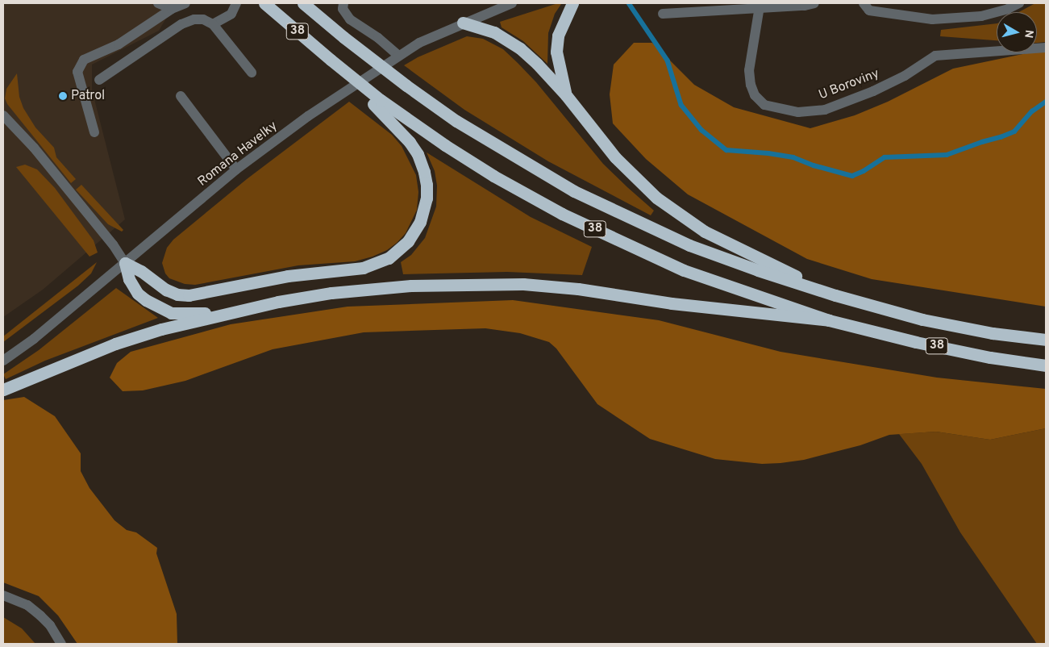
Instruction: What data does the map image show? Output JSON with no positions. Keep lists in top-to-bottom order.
{
  "streets": {
    "highway": ["38"],
    "street": ["U Boroviny", "Romana Havelky"]
  },
  "places": ["Patrol"],
  "north": "right"
}
